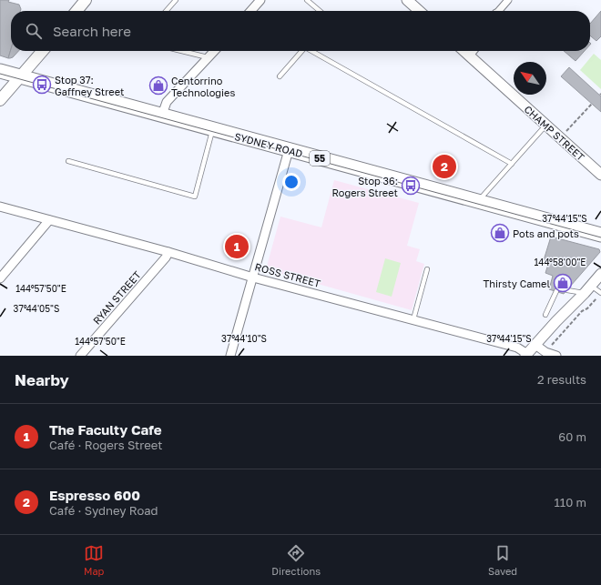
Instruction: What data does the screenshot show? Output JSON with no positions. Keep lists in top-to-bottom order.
{
  "streets": {
    "highway": ["SYDNEY ROAD", "55"],
    "street": ["CHAMP STREET", "ROSS STREET", "RYAN STREET"]
  },
  "crossings": [
    ["ROSS STREET", "RYAN STREET"]
  ],
  "places": {
    "bus stop": ["Stop 37: Gaffney Street", "Stop 36: Rogers Street"],
    "shop": ["Centorrino Technologies", "Pots and pots", "Thirsty Camel"]
  },
  "north": "top left",
  "page": {
    "search": "Search here",
    "pins": ["2", "1"],
    "heading": ["Nearby", "2 results"],
    "list": [
      {
        "mark": "1",
        "name": "The Faculty Cafe",
        "note": "Café · Rogers Street",
        "value": "60 m"
      },
      {
        "mark": "2",
        "name": "Espresso 600",
        "note": "Café · Sydney Road",
        "value": "110 m"
      }
    ],
    "nav": ["Map", "Directions", "Saved"]
  },
  "coordinates": [
    "37°44'15\"S",
    "144°58'00\"E",
    "144°57'50\"E",
    "37°44'05\"S",
    "37°44'10\"S"
  ]
}
